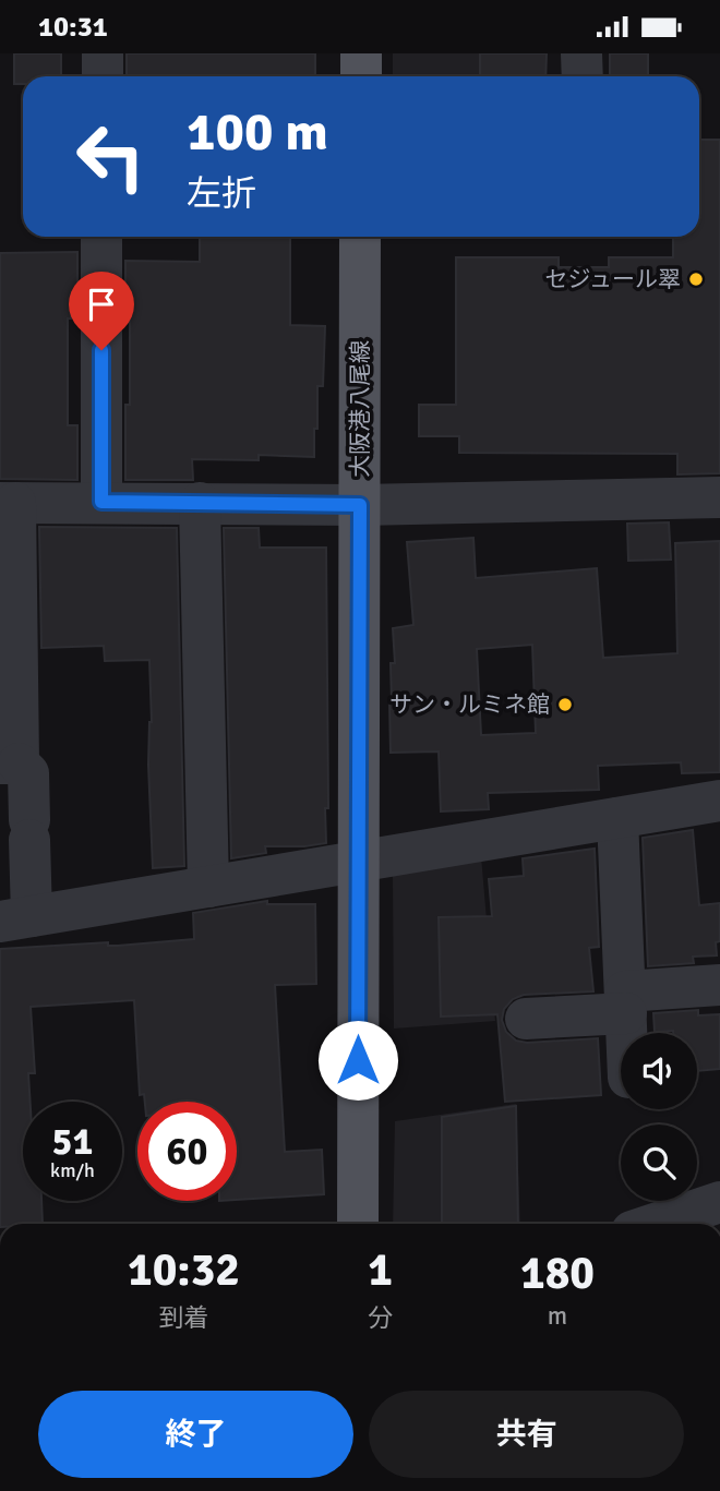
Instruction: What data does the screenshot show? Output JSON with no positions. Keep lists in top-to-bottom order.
{
  "streets": {
    "main road": ["大阪港八尾線"]
  },
  "places": ["セジュール翠", "サン・ルミネ館"],
  "page": {
    "status": "10:31",
    "turn": ["100 m", "左折"],
    "speed": "51 km/h",
    "limit": "60",
    "eta": [
      "10:32",
      "到着",
      "1",
      "分",
      "180",
      "m"
    ],
    "buttons": ["終了", "共有"]
  }
}
